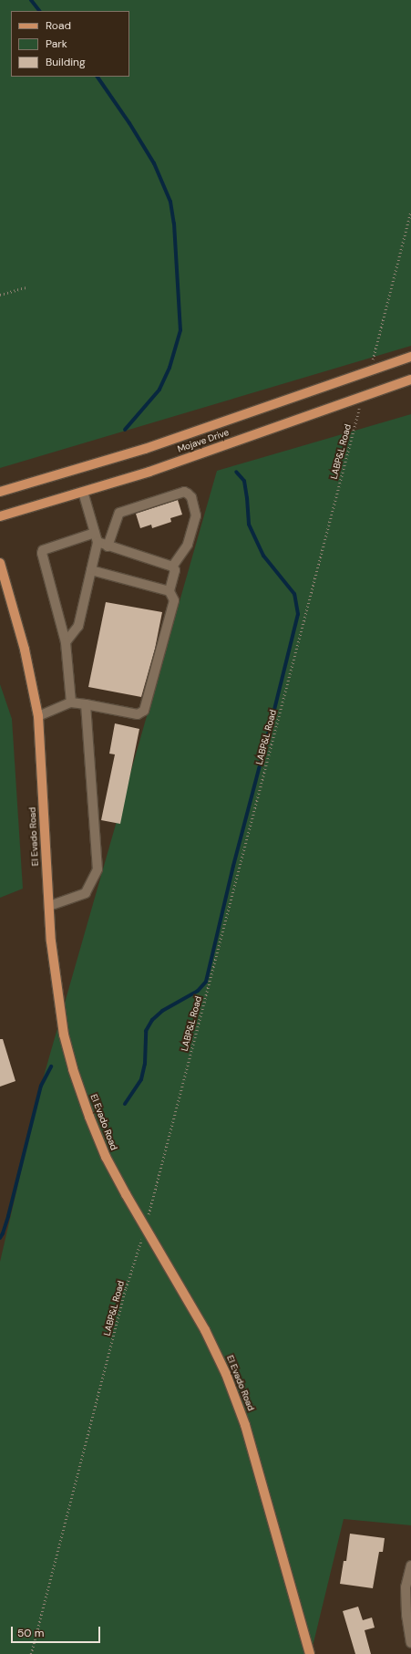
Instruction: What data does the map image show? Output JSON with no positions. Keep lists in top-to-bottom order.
{
  "streets": {
    "main road": ["Mojave Drive", "El Evado Road"],
    "path": ["LABP&L Road"]
  },
  "crossings": [
    ["Mojave Drive", "LABP&L Road"],
    ["LABP&L Road", "El Evado Road"]
  ],
  "legend": ["Road", "Park", "Building"],
  "scale_bar": "50 m"
}
